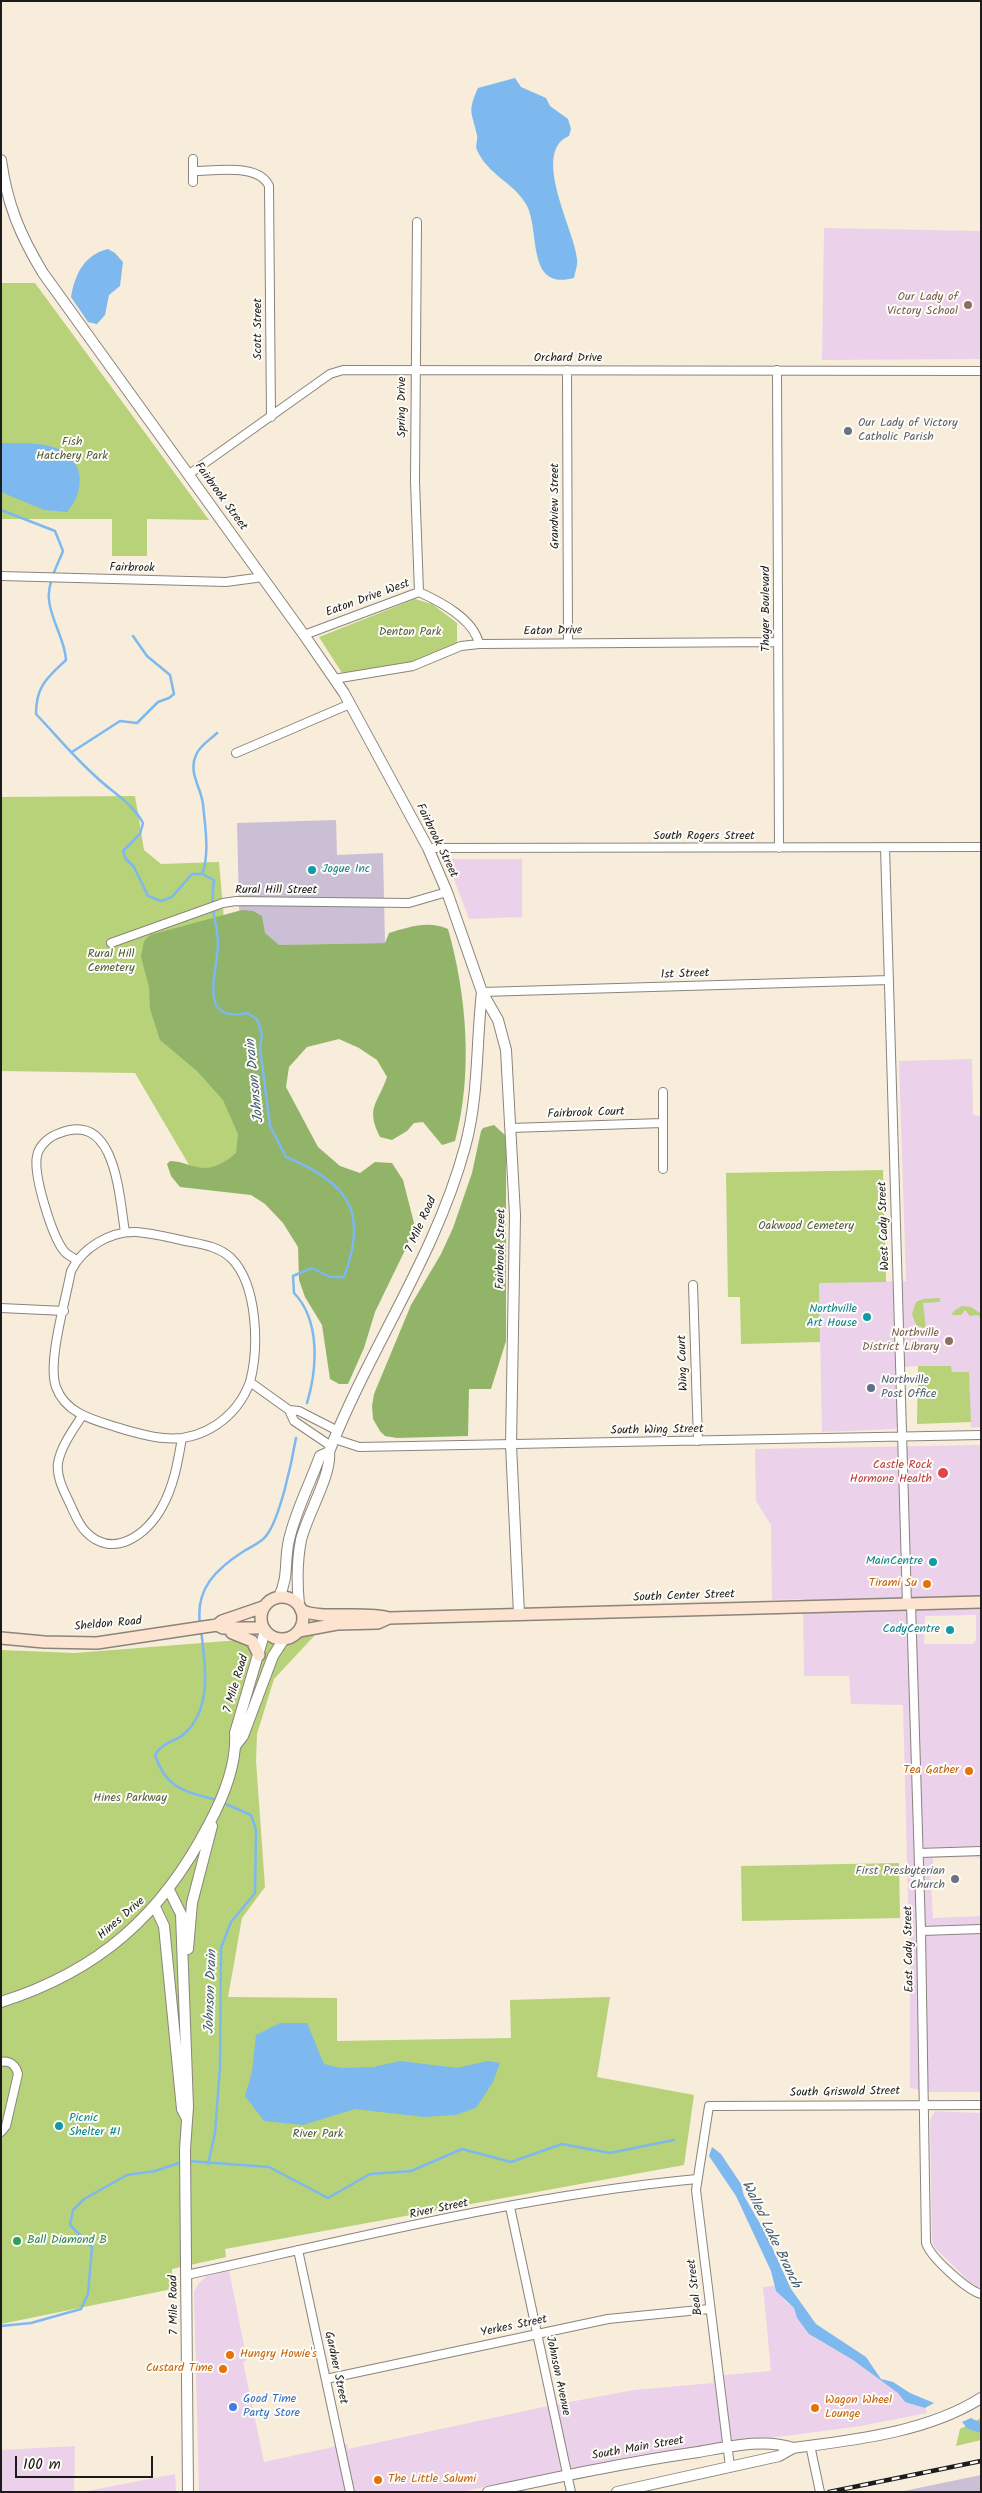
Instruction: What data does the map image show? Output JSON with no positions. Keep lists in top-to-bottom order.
{
  "streets": {
    "main road": ["South Center Street", "Sheldon Road"],
    "street": [
      "Scott Street",
      "Orchard Drive",
      "Spring Drive",
      "Fairbrook Street",
      "Grandview Street",
      "Fairbrook",
      "Eaton Drive West",
      "Thayer Boulevard",
      "Eaton Drive",
      "South Rogers Street",
      "Rural Hill Street",
      "1st Street",
      "Fairbrook Court",
      "7 Mile Road",
      "West Cady Street",
      "Wing Court",
      "South Wing Street",
      "Hines Drive",
      "East Cady Street",
      "South Griswold Street",
      "River Street",
      "Beal Street",
      "Yerkes Street",
      "Gardner Street",
      "Johnson Avenue",
      "South Main Street"
    ]
  },
  "crossings": [
    ["Scott Street", "Orchard Drive"],
    ["Orchard Drive", "Spring Drive"],
    ["Orchard Drive", "Fairbrook Street"],
    ["Orchard Drive", "Grandview Street"],
    ["Orchard Drive", "Thayer Boulevard"],
    ["Spring Drive", "Eaton Drive West"],
    ["Fairbrook Street", "Fairbrook"],
    ["Fairbrook Street", "Eaton Drive West"],
    ["Fairbrook Street", "Eaton Drive"],
    ["Fairbrook Street", "South Rogers Street"],
    ["Fairbrook Street", "Rural Hill Street"],
    ["Fairbrook Street", "1st Street"],
    ["Fairbrook Street", "Fairbrook Court"],
    ["Fairbrook Street", "7 Mile Road"],
    ["Fairbrook Street", "South Wing Street"],
    ["Fairbrook Street", "South Center Street"],
    ["Grandview Street", "Eaton Drive"],
    ["Eaton Drive West", "Eaton Drive"],
    ["Thayer Boulevard", "Eaton Drive"],
    ["Thayer Boulevard", "South Rogers Street"],
    ["South Rogers Street", "West Cady Street"],
    ["1st Street", "7 Mile Road"],
    ["1st Street", "West Cady Street"],
    ["7 Mile Road", "South Wing Street"],
    ["7 Mile Road", "South Center Street"],
    ["7 Mile Road", "Sheldon Road"],
    ["7 Mile Road", "Hines Drive"],
    ["7 Mile Road", "River Street"],
    ["West Cady Street", "South Wing Street"],
    ["West Cady Street", "South Center Street"],
    ["West Cady Street", "East Cady Street"],
    ["Wing Court", "South Wing Street"],
    ["South Center Street", "Sheldon Road"],
    ["South Center Street", "East Cady Street"],
    ["East Cady Street", "South Griswold Street"],
    ["South Griswold Street", "Beal Street"],
    ["River Street", "Beal Street"],
    ["River Street", "Gardner Street"],
    ["River Street", "Johnson Avenue"],
    ["Beal Street", "Yerkes Street"],
    ["Beal Street", "South Main Street"],
    ["Yerkes Street", "Gardner Street"],
    ["Yerkes Street", "Johnson Avenue"],
    ["Johnson Avenue", "South Main Street"]
  ],
  "water": ["Johnson Drain", "Walled Lake Branch"],
  "parks": [
    "Fish Hatchery Park",
    "Denton Park",
    "Rural Hill Cemetery",
    "Oakwood Cemetery",
    "Hines Parkway",
    "River Park"
  ],
  "places": [
    "Our Lady of Victory School",
    "Our Lady of Victory Catholic Parish",
    "Jogue Inc",
    "Northville Art House",
    "Northville District Library",
    "Northville Post Office",
    "Castle Rock Hormone Health",
    "MainCentre",
    "Tirami Su",
    "CadyCentre",
    "Tea Gather",
    "First Presbyterian Church",
    "Picnic Shelter #1",
    "Ball Diamond B",
    "Hungry Howie's",
    "Custard Time",
    "Good Time Party Store",
    "Wagon Wheel Lounge",
    "The Little Salumi"
  ],
  "scale_bar": "100 m"
}
